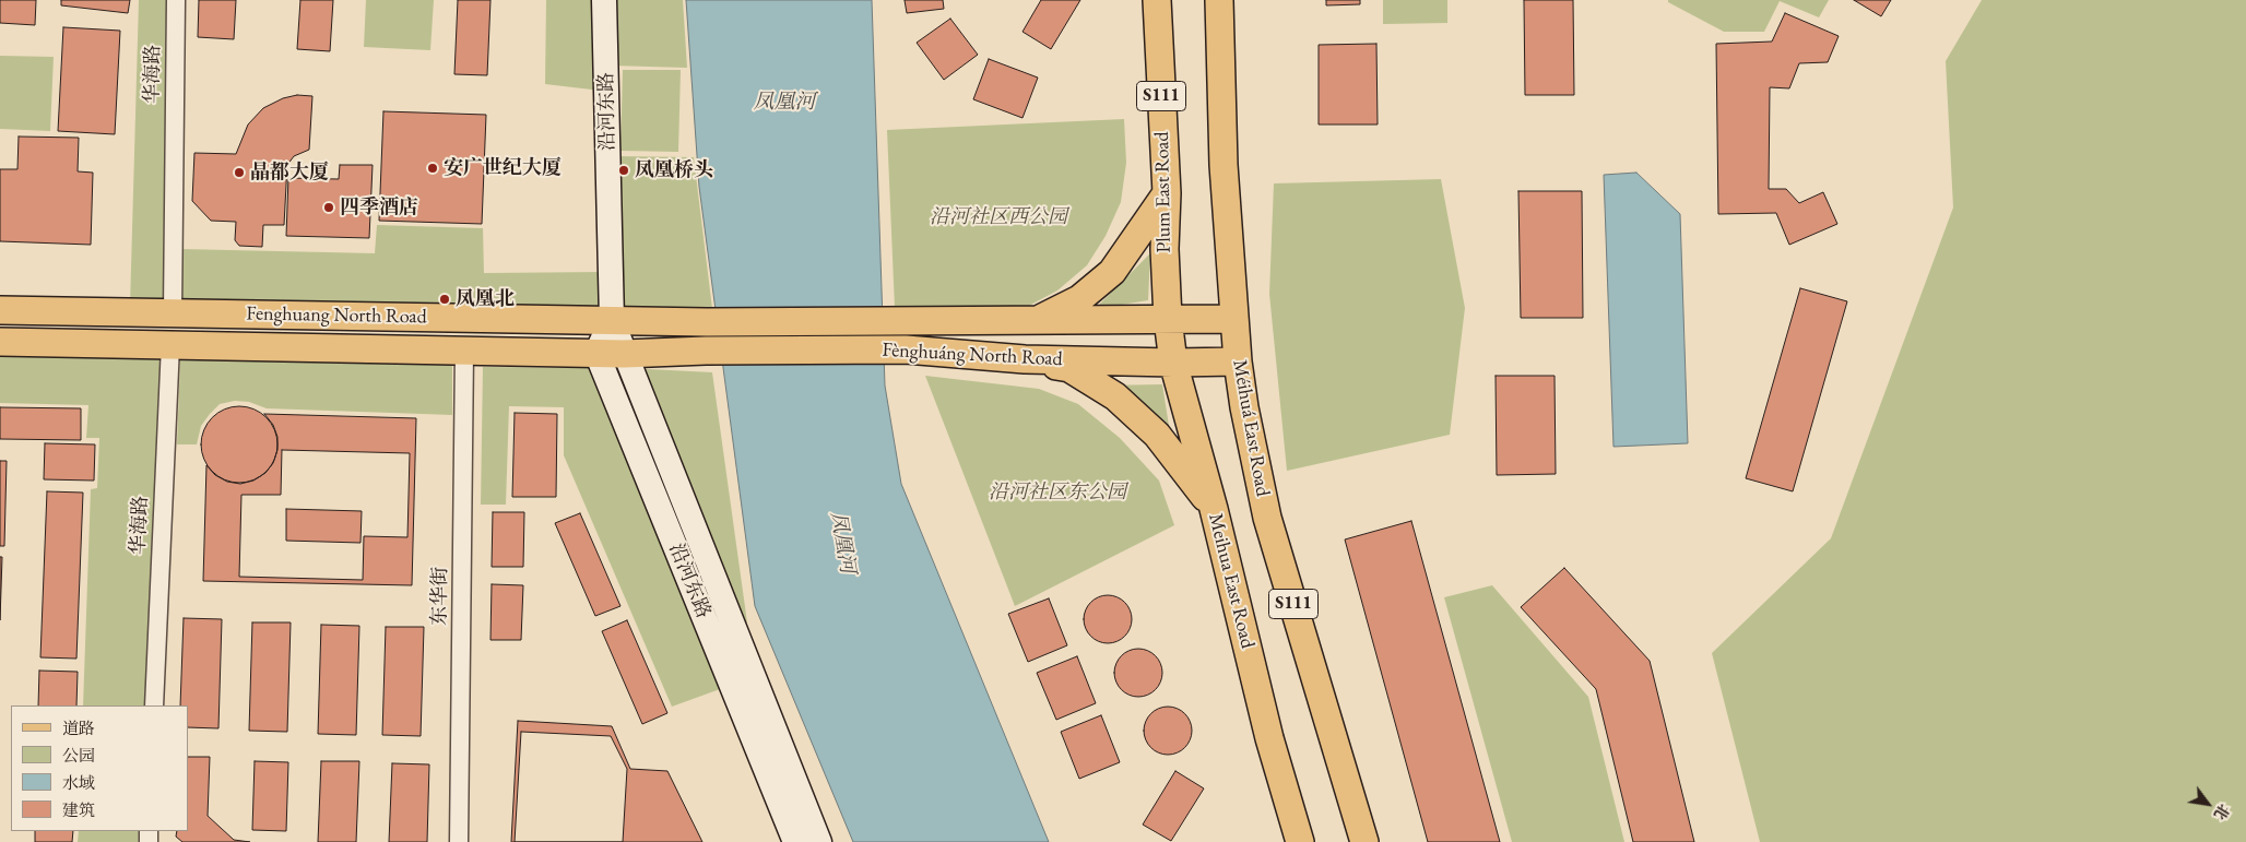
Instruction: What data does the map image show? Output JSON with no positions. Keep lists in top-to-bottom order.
{
  "streets": {
    "main road": [
      "S111",
      "Plum East Road",
      "Fenghuang North Road",
      "Fènghuáng North Road",
      "Méihuá East Road",
      "Meihua East Road"
    ],
    "street": ["华海路", "沿河东路", "东华街"]
  },
  "crossings": [
    ["华海路", "Fenghuang North Road"],
    ["沿河东路", "Fenghuang North Road"],
    ["Plum East Road", "Fènghuáng North Road"],
    ["Plum East Road", "Meihua East Road"],
    ["Fenghuang North Road", "Fènghuáng North Road"],
    ["Fenghuang North Road", "东华街"],
    ["Fènghuáng North Road", "Méihuá East Road"],
    ["Fènghuáng North Road", "Meihua East Road"]
  ],
  "water": ["凤凰河"],
  "parks": ["沿河社区西公园", "沿河社区东公园"],
  "places": [
    "安广世纪大厦",
    "凤凰桥头",
    "晶都大厦",
    "四季酒店",
    "凤凰北"
  ],
  "legend": [
    "道路",
    "公园",
    "水域",
    "建筑"
  ],
  "north": "bottom right"
}
